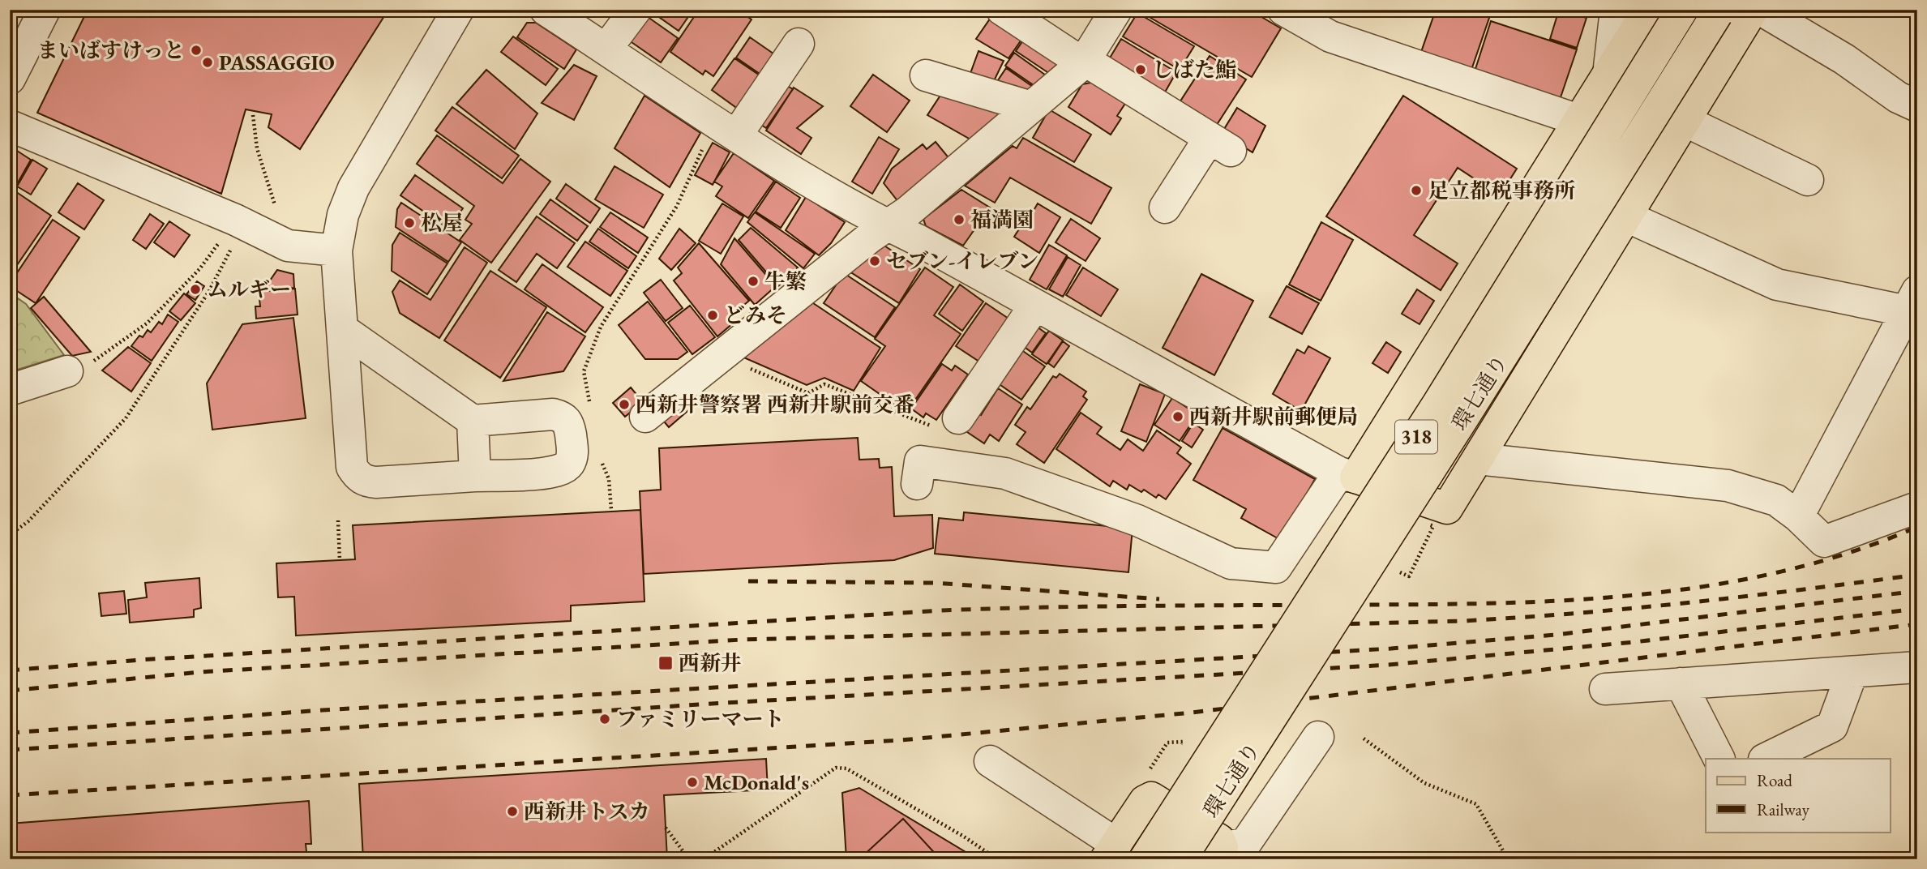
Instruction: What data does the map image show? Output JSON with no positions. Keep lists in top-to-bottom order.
{
  "streets": {
    "main road": ["環七通り", "318"]
  },
  "places": {
    "other": [
      "まいばすけっと",
      "PASSAGGIO",
      "しばた鮨",
      "足立都税事務所",
      "福満園",
      "松屋",
      "セブン-イレブン",
      "牛繁",
      "ムルギー",
      "どみそ",
      "西新井警察署 西新井駅前交番",
      "西新井駅前郵便局",
      "ファミリーマート",
      "McDonald's",
      "西新井トスカ"
    ],
    "transit": ["西新井"]
  },
  "legend": ["Road", "Railway"]
}
